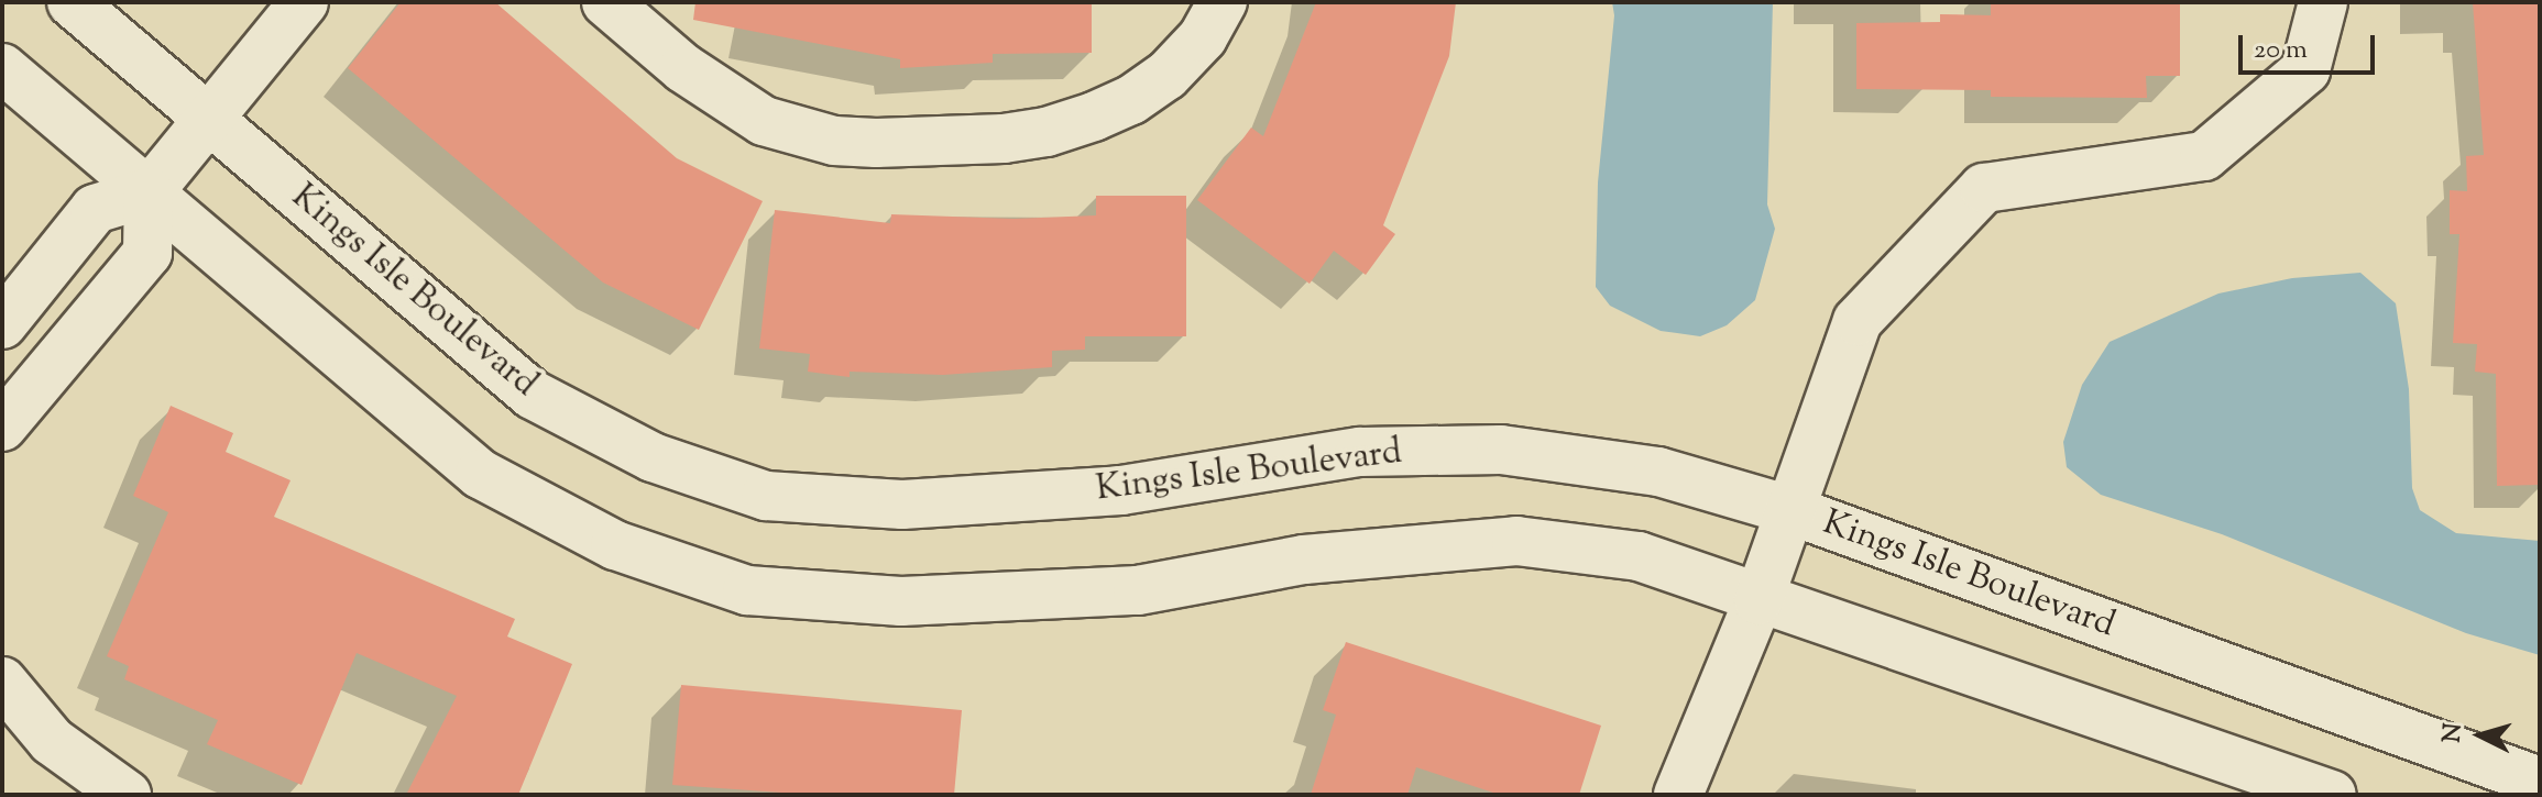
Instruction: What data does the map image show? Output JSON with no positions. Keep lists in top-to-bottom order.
{
  "streets": {
    "street": ["Kings Isle Boulevard"]
  },
  "scale_bar": "20 m",
  "north": "left"
}
